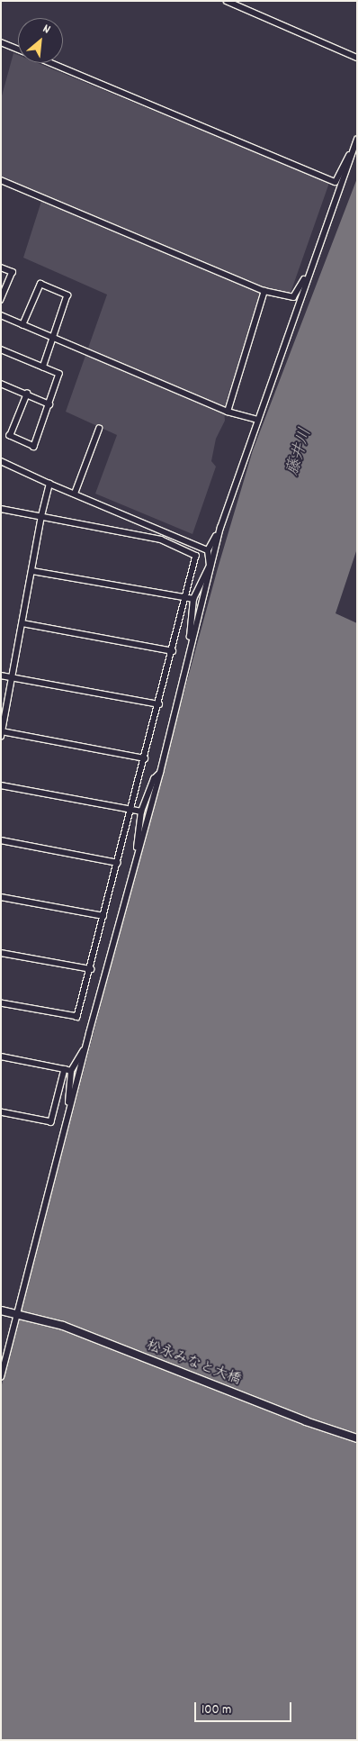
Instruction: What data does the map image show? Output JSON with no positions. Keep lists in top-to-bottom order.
{
  "streets": {
    "street": ["松永みなと大橋"]
  },
  "water": ["藤井川"],
  "scale_bar": "100 m",
  "north": "top right"
}
